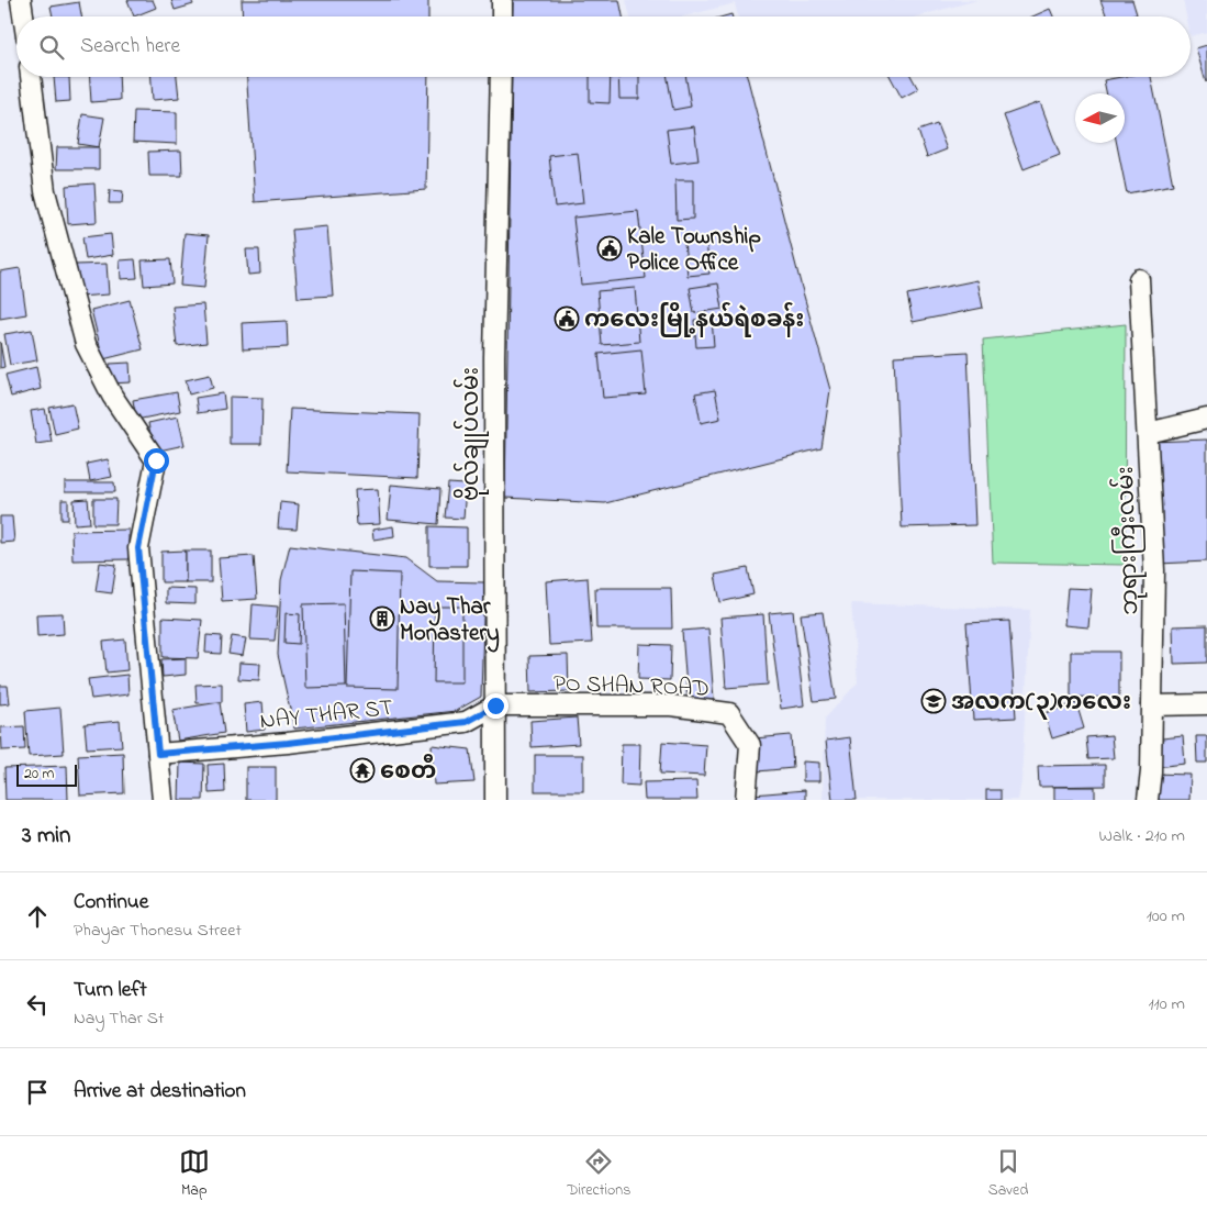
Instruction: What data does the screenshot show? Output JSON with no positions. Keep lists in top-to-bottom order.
{
  "streets": {
    "street": [
      "ဗိုလ်ချုပ်လမ်း",
      "ဘုရားကြီးလမ်း",
      "PO SHAN ROAD",
      "NAY THAR ST"
    ]
  },
  "crossings": [
    ["ဗိုလ်ချုပ်လမ်း", "PO SHAN ROAD"],
    ["ဗိုလ်ချုပ်လမ်း", "NAY THAR ST"],
    ["PO SHAN ROAD", "NAY THAR ST"]
  ],
  "places": {
    "public building": ["Kale Township Police Office", "ကလေးမြို့နယ်ရဲစခန်း"],
    "building": ["Nay Thar Monastery"],
    "school or university": ["အလက(၃)ကလေး"],
    "temple": ["စေတီ"]
  },
  "scale_bar": "20 m",
  "north": "left",
  "page": {
    "search": "Search here",
    "scale": "20 m",
    "heading": ["3 min", "Walk · 210 m"],
    "list": [
      ["Continue", "Phayar Thonesu Street", "100 m"],
      ["Turn left", "Nay Thar St", "110 m"],
      "Arrive at destination"
    ],
    "nav": ["Map", "Directions", "Saved"]
  }
}
